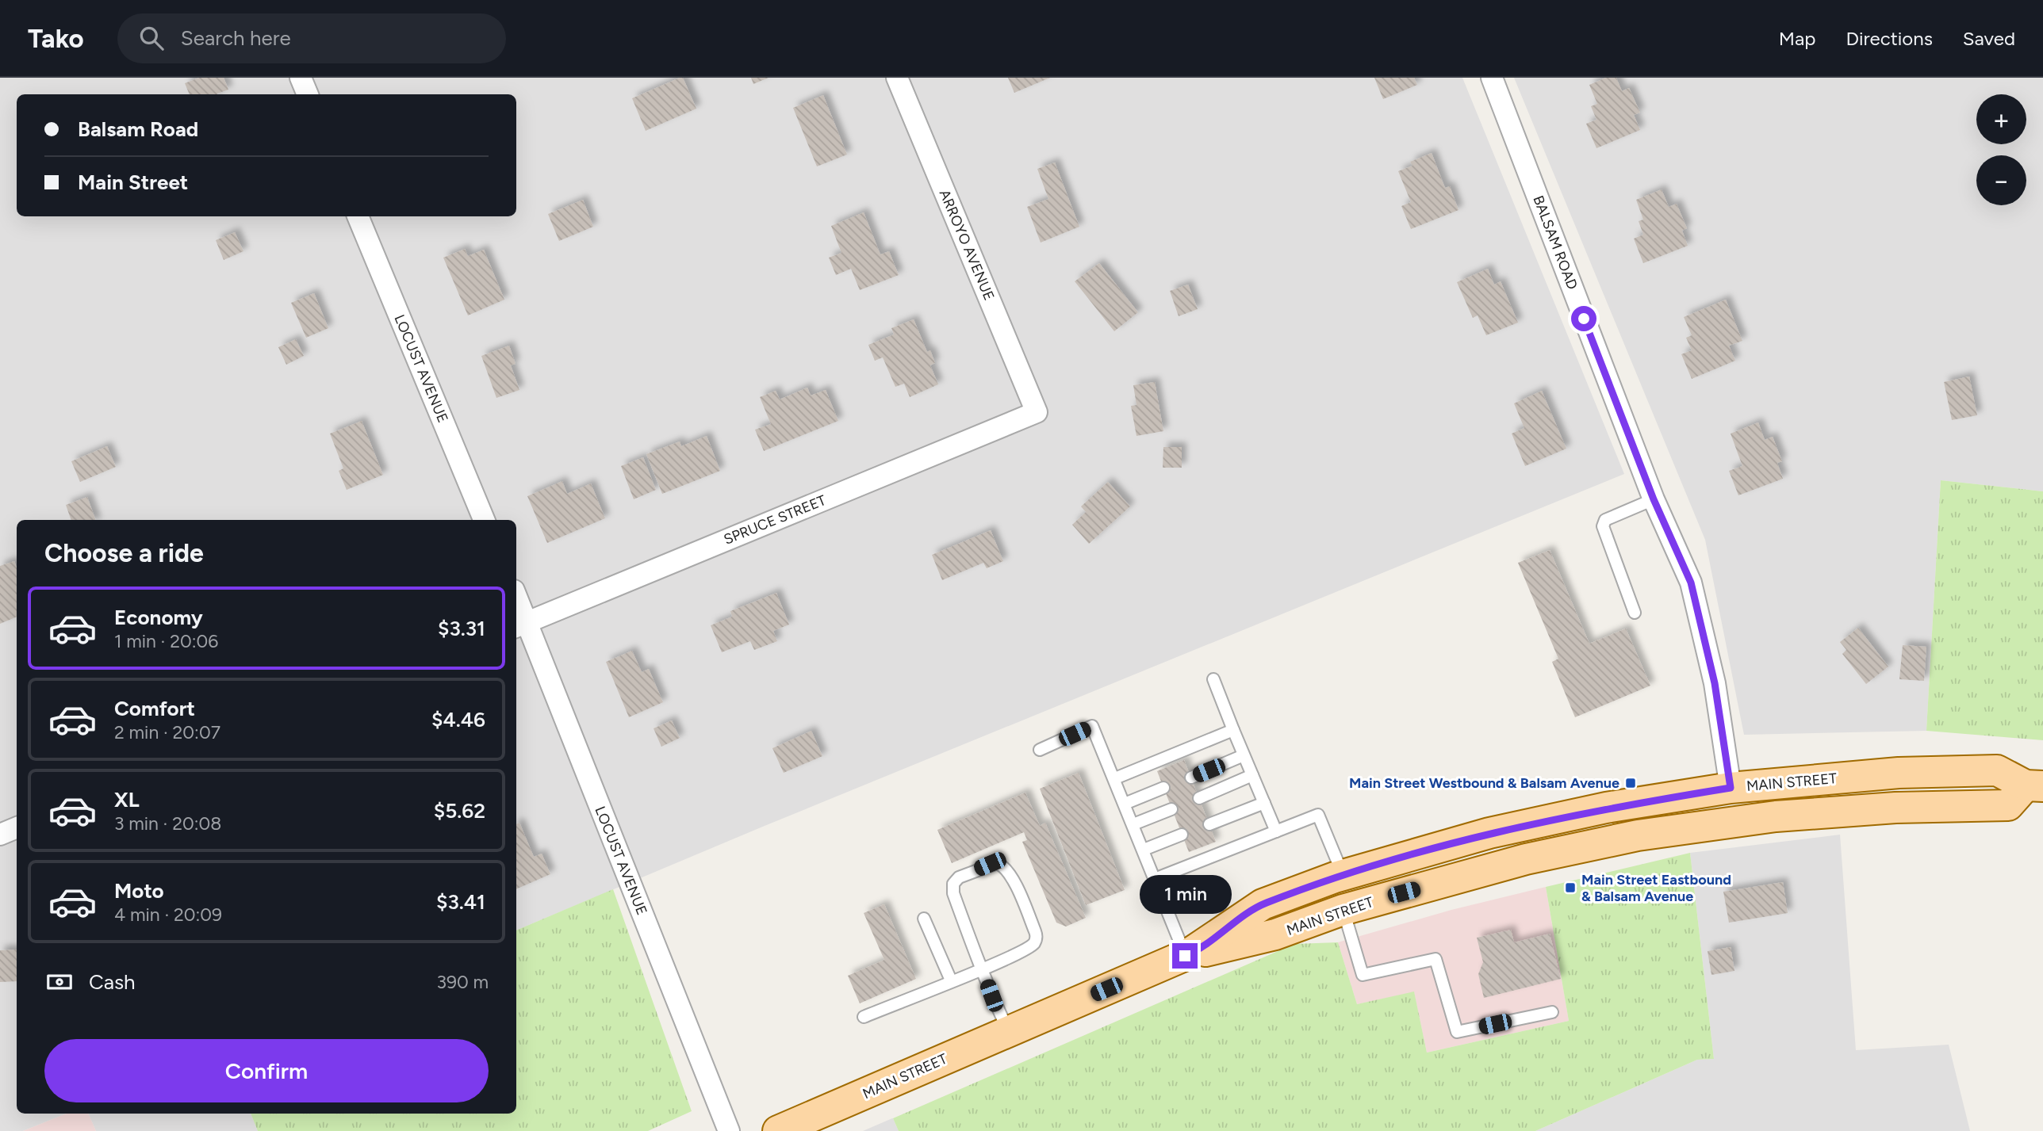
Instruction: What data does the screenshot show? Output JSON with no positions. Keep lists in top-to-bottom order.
{
  "streets": {
    "main road": ["MAIN STREET"],
    "street": [
      "BALSAM ROAD",
      "ARROYO AVENUE",
      "LOCUST AVENUE",
      "SPRUCE STREET"
    ]
  },
  "crossings": [
    ["BALSAM ROAD", "MAIN STREET"],
    ["ARROYO AVENUE", "SPRUCE STREET"],
    ["LOCUST AVENUE", "SPRUCE STREET"]
  ],
  "places": {
    "transit": ["Main Street Westbound & Balsam Avenue", "Main Street Eastbound & Balsam Avenue"]
  },
  "page": {
    "header": "Tako",
    "search": "Search here",
    "nav": ["Map", "Directions", "Saved"],
    "map_buttons": ["+", "−"],
    "banner": ["Balsam Road", "Main Street"],
    "heading": "Choose a ride",
    "list": [
      {
        "name": "Economy",
        "note": "1 min · 20:06",
        "value": "$3.31"
      },
      {
        "name": "Comfort",
        "note": "2 min · 20:07",
        "value": "$4.46"
      },
      {
        "name": "XL",
        "note": "3 min · 20:08",
        "value": "$5.62"
      },
      {
        "name": "Moto",
        "note": "4 min · 20:09",
        "value": "$3.41"
      }
    ],
    "bubble": "1 min",
    "pay": ["Cash", "390 m"],
    "buttons": "Confirm"
  }
}
